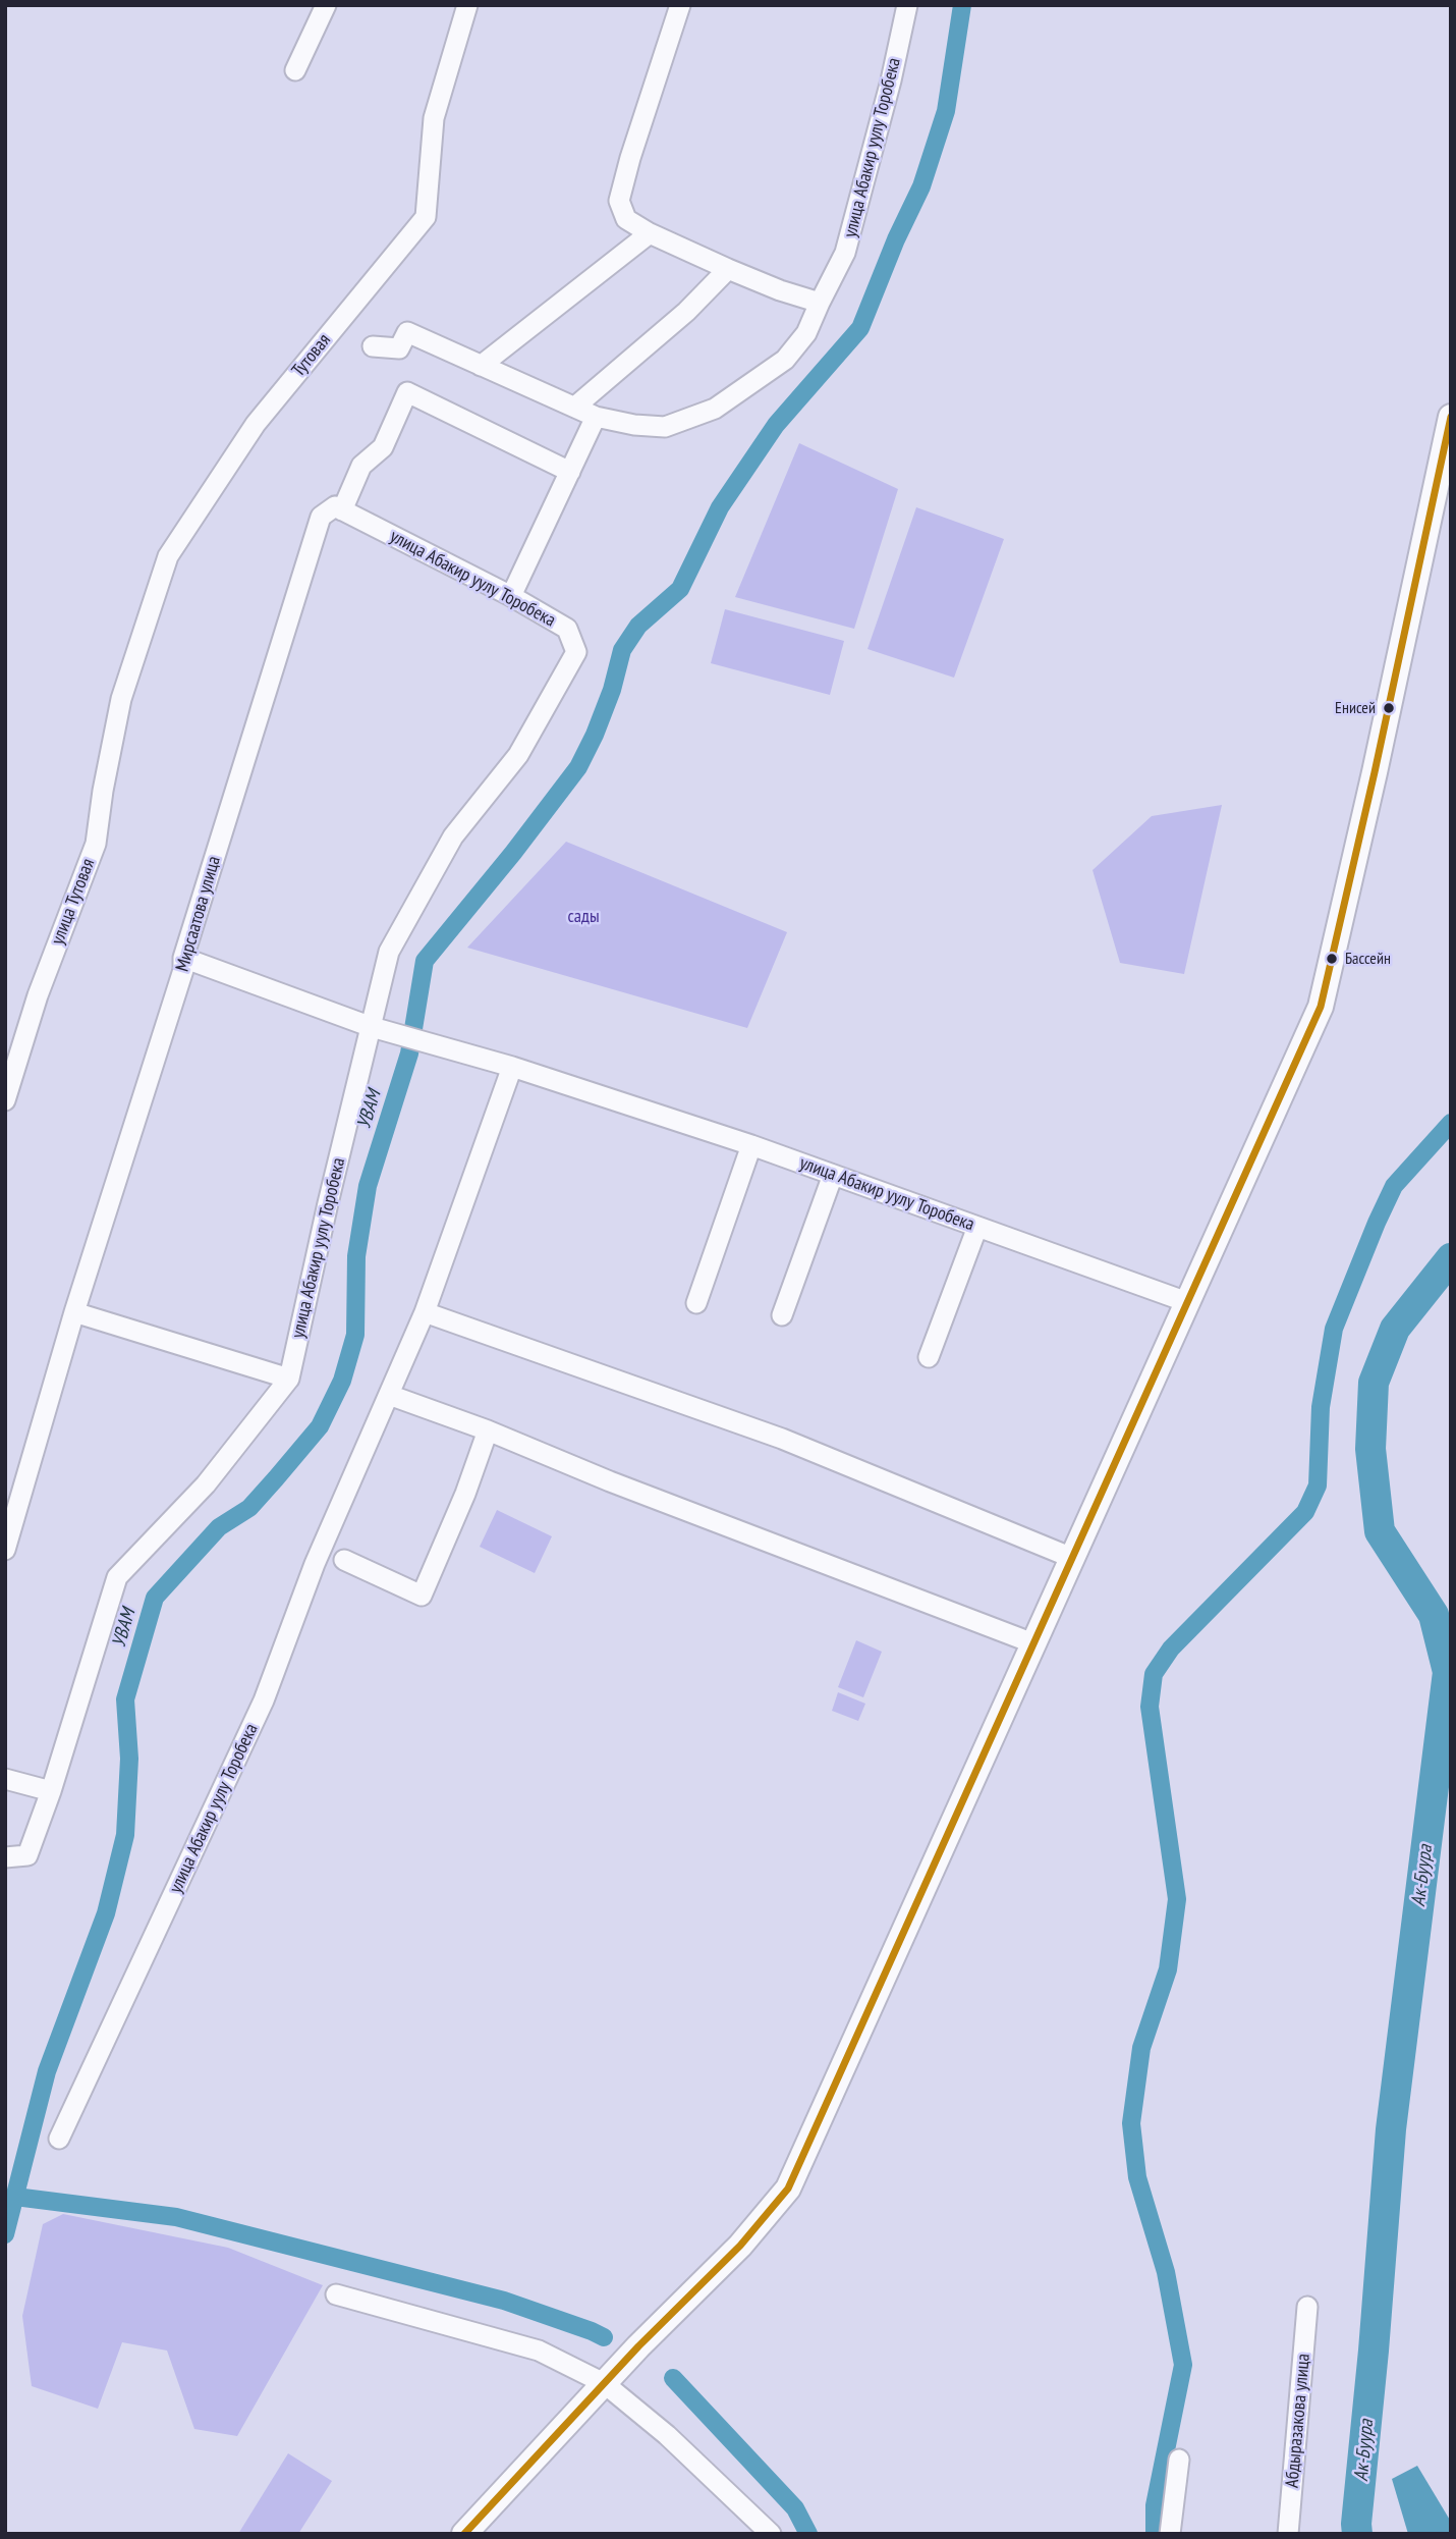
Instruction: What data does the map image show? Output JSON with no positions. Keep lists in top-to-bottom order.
{
  "streets": {
    "street": [
      "улица Абакир уулу Торобека",
      "Тутовая",
      "улица Тутовая",
      "Мирсаатова улица",
      "Абдыразакова улица"
    ]
  },
  "crossings": [
    ["улица Абакир уулу Торобека", "Мирсаатова улица"],
    ["Тутовая", "улица Тутовая"]
  ],
  "water": ["УВАМ", "Ак-Буура"],
  "parks": ["сады"],
  "places": ["Енисей", "Бассейн"]
}
